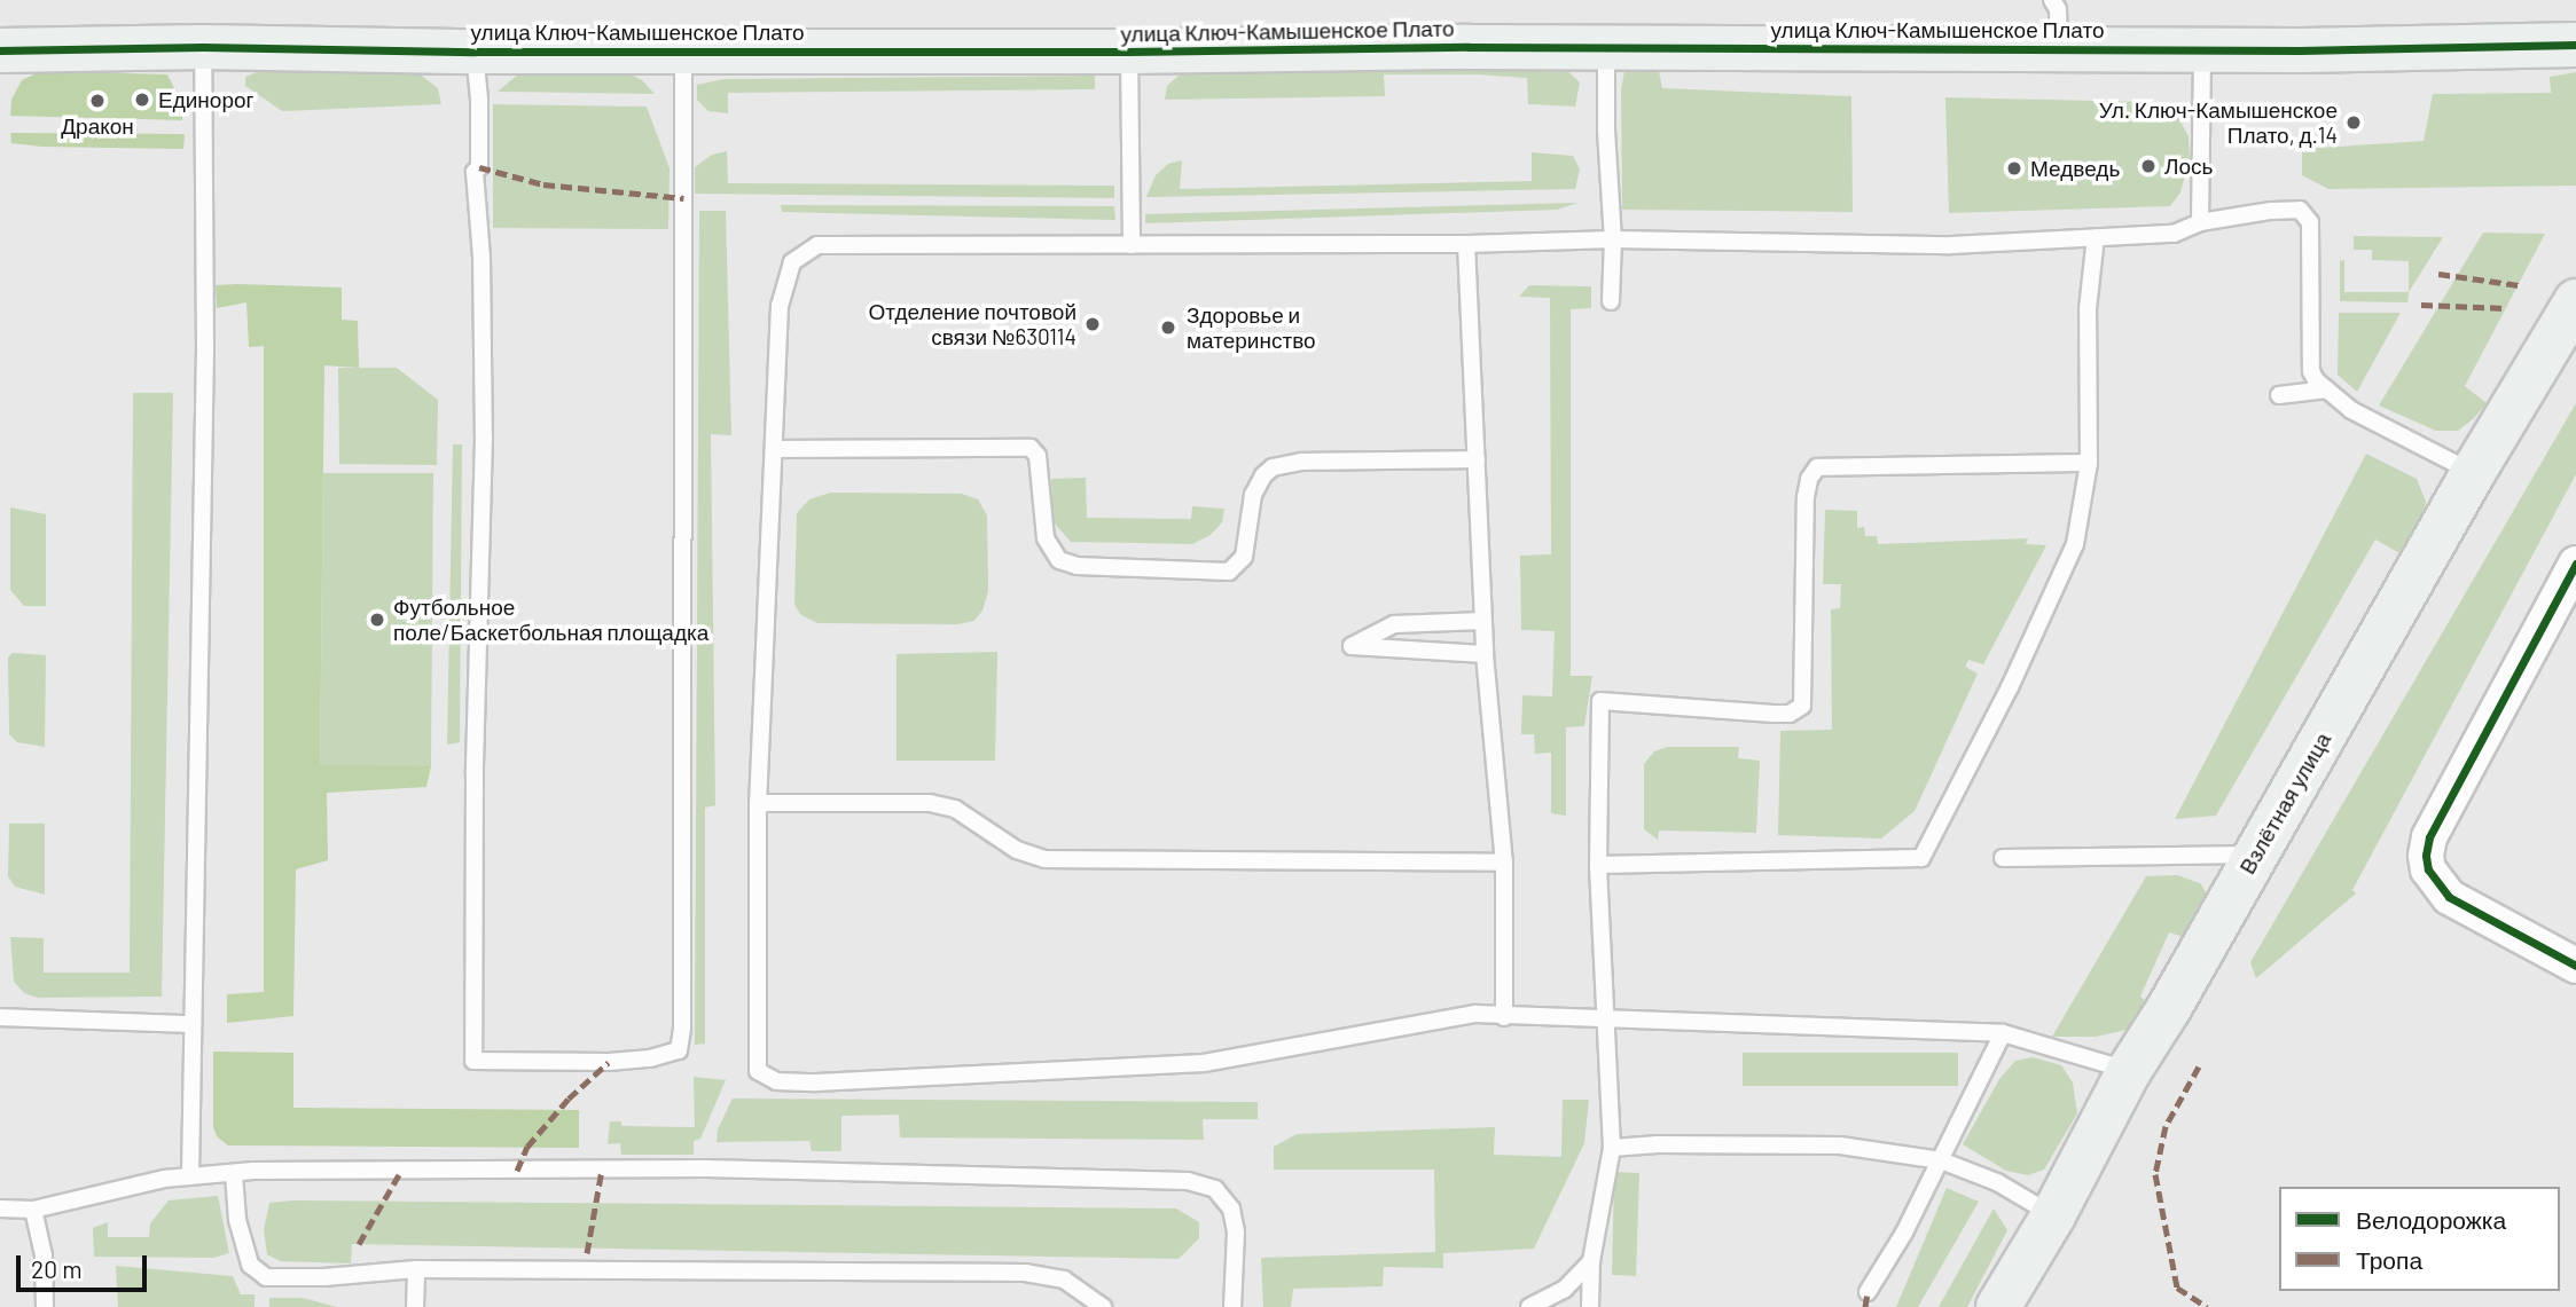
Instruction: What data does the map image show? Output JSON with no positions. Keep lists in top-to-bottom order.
{
  "streets": {
    "street": ["улица Ключ-Камышенское Плато", "Взлётная улица"]
  },
  "places": [
    "Единорог",
    "Дракон",
    "Ул. Ключ-Камышенское Плато, д.14",
    "Лось",
    "Медведь",
    "Отделение почтовой связи №630114",
    "Здоровье и материнство",
    "Футбольное поле/Баскетбольная площадка"
  ],
  "legend": ["Велодорожка", "Тропа"],
  "scale_bar": "20 m"
}
